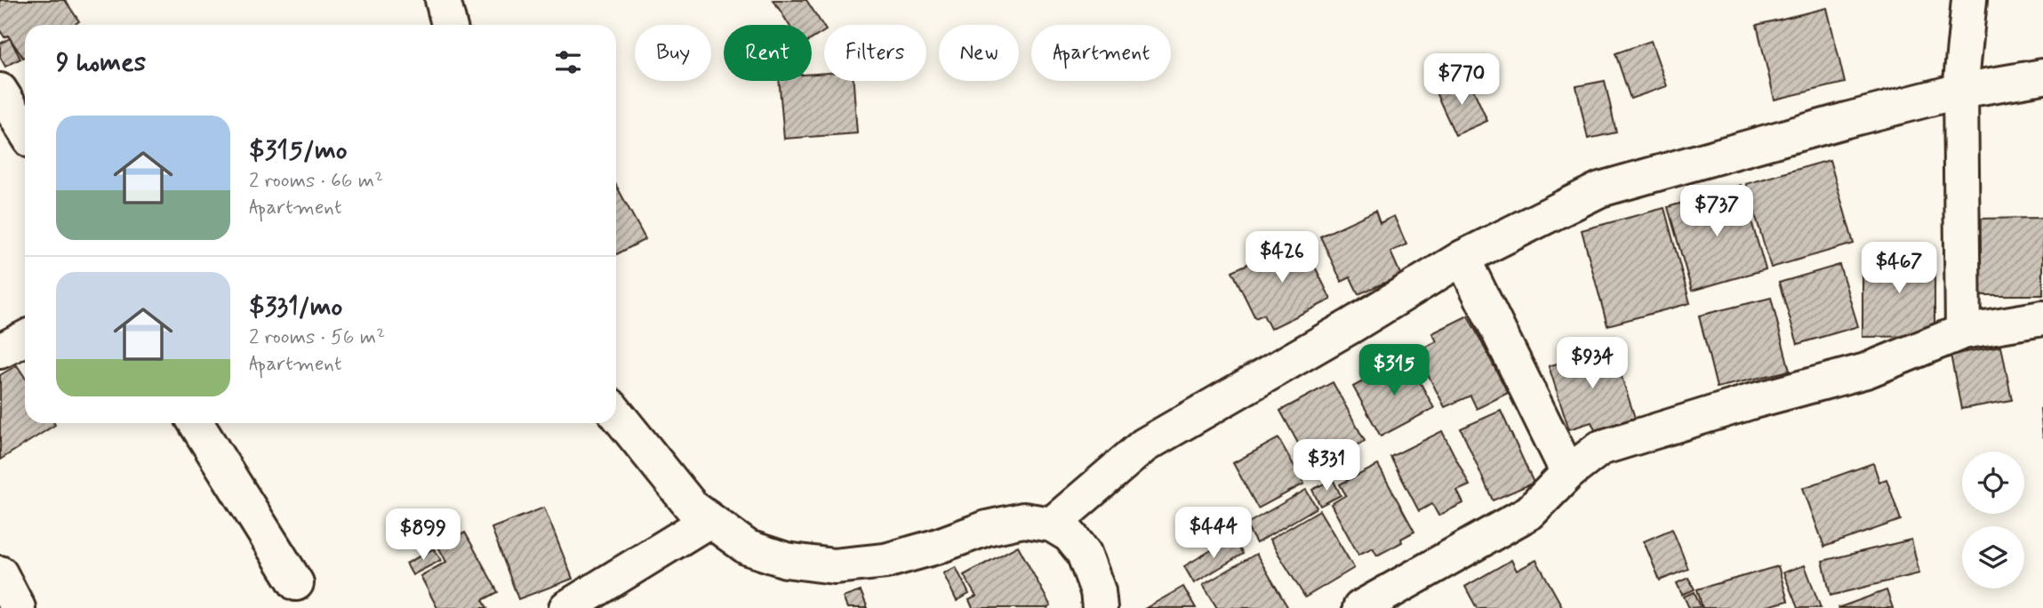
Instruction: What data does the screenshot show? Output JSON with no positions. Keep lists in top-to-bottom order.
{
  "page": {
    "chip": [
      "Buy",
      "Rent",
      "Filters",
      "New",
      "Apartment"
    ],
    "heading": "9 homes",
    "price": [
      "$770",
      "$737",
      "$426",
      "$467",
      "$934",
      "$315",
      "$331",
      "$444",
      "$899"
    ],
    "list": [
      {
        "name": "$315/mo",
        "note": "2 rooms · 66 m² · Apartment"
      },
      {
        "name": "$331/mo",
        "note": "2 rooms · 56 m² · Apartment"
      }
    ]
  }
}
